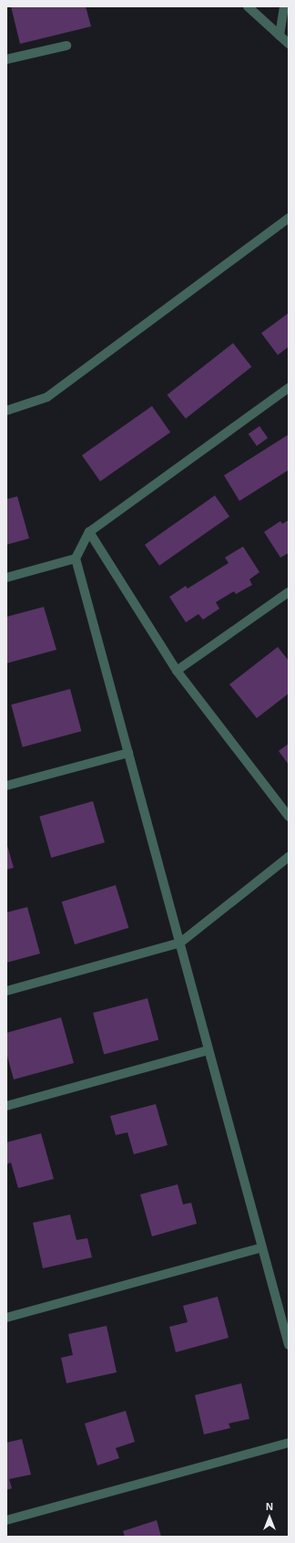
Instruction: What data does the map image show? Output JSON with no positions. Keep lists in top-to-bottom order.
{
  "north": "top"
}
